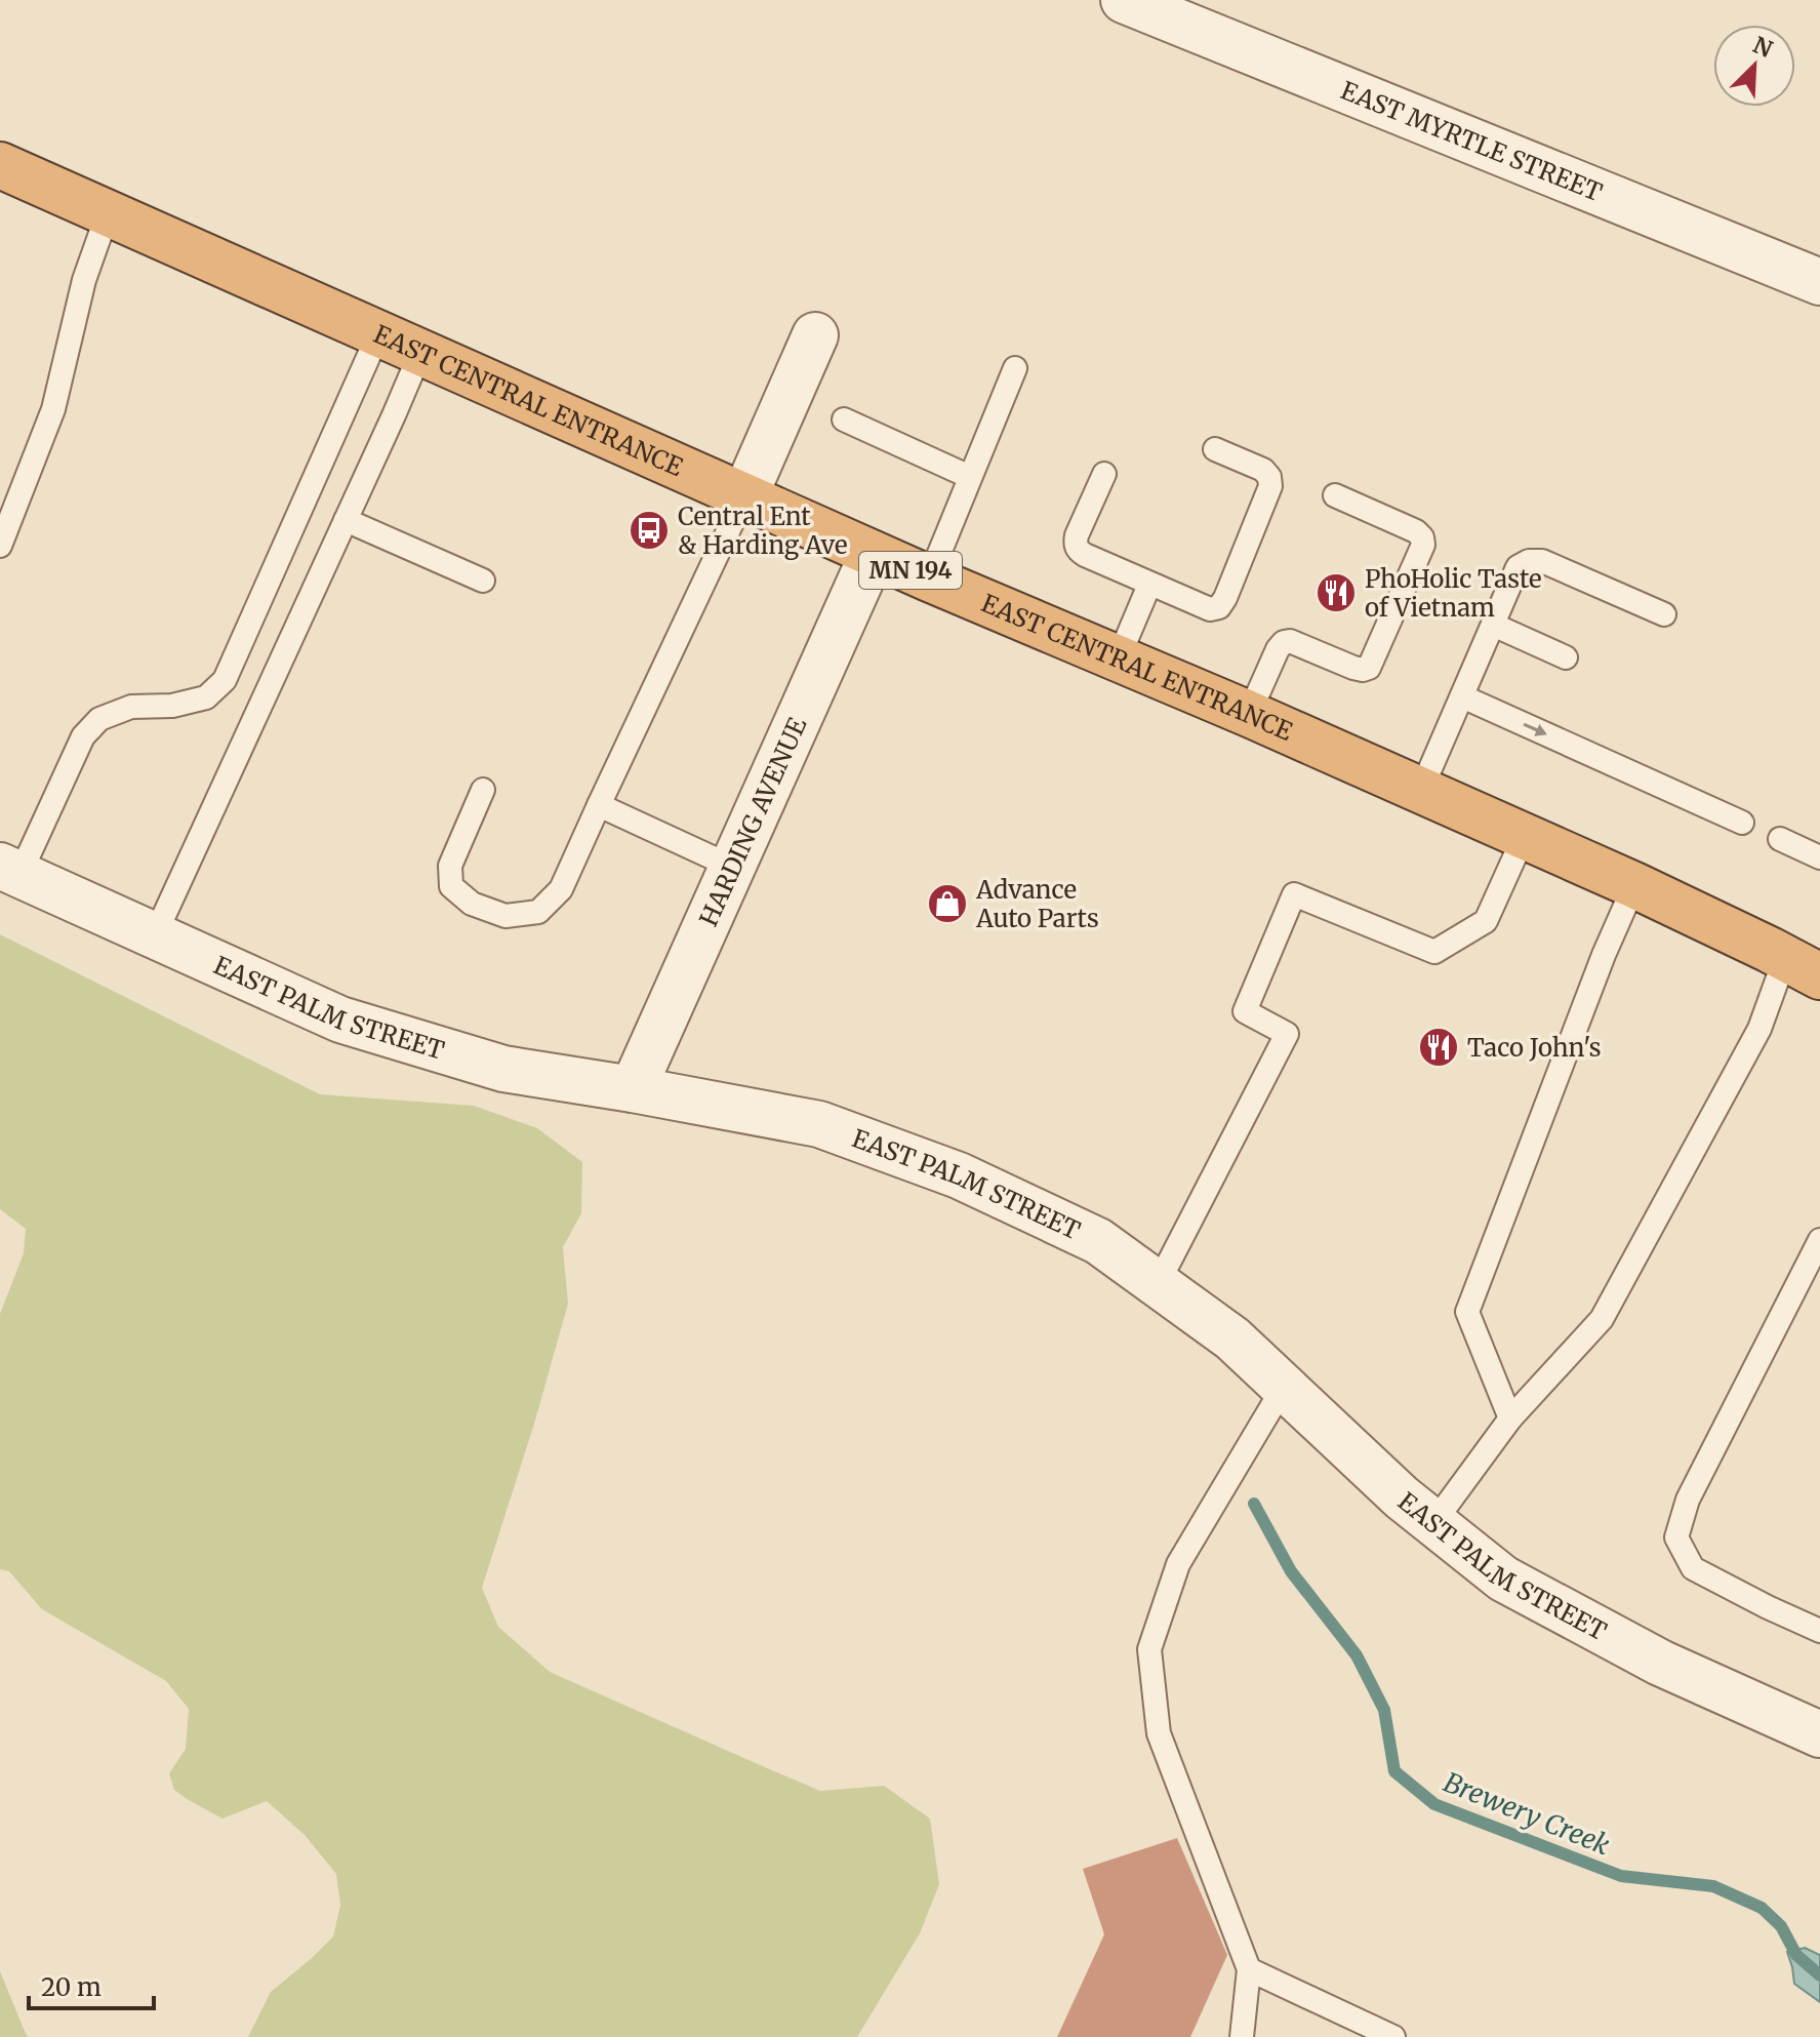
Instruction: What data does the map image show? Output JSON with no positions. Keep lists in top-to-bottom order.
{
  "streets": {
    "highway": ["EAST CENTRAL ENTRANCE", "MN 194"],
    "street": ["EAST MYRTLE STREET", "HARDING AVENUE", "EAST PALM STREET"]
  },
  "crossings": [
    ["EAST CENTRAL ENTRANCE", "HARDING AVENUE"],
    ["HARDING AVENUE", "EAST PALM STREET"]
  ],
  "water": ["Brewery Creek"],
  "places": {
    "bus stop": ["Central Ent & Harding Ave"],
    "restaurant": ["PhoHolic Taste of Vietnam", "Taco John's"],
    "shop": ["Advance Auto Parts"]
  },
  "scale_bar": "20 m",
  "north": "top right"
}
